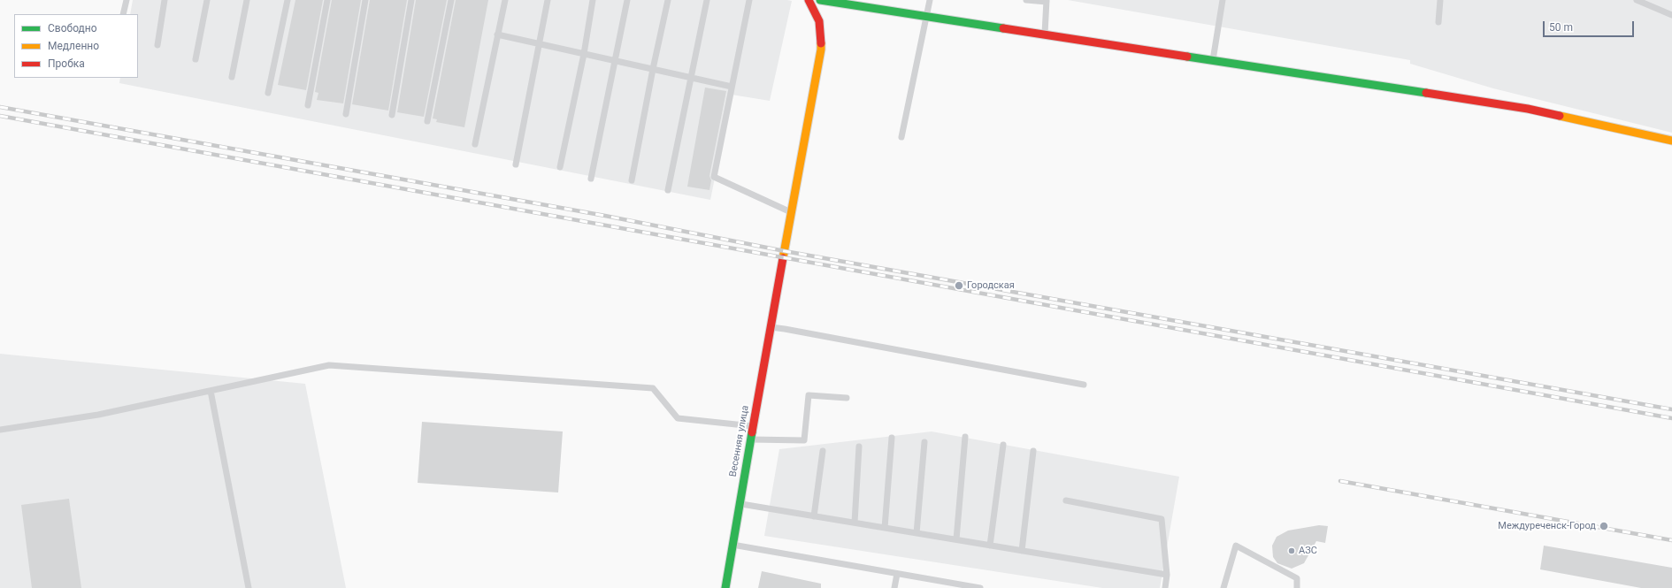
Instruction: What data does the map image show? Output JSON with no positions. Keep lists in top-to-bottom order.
{
  "streets": {
    "street": ["Весенняя улица"]
  },
  "places": ["Городская", "Междуреченск-Город", "АЗС"],
  "legend": ["Свободно", "Медленно", "Пробка"],
  "scale_bar": "50 m"
}
